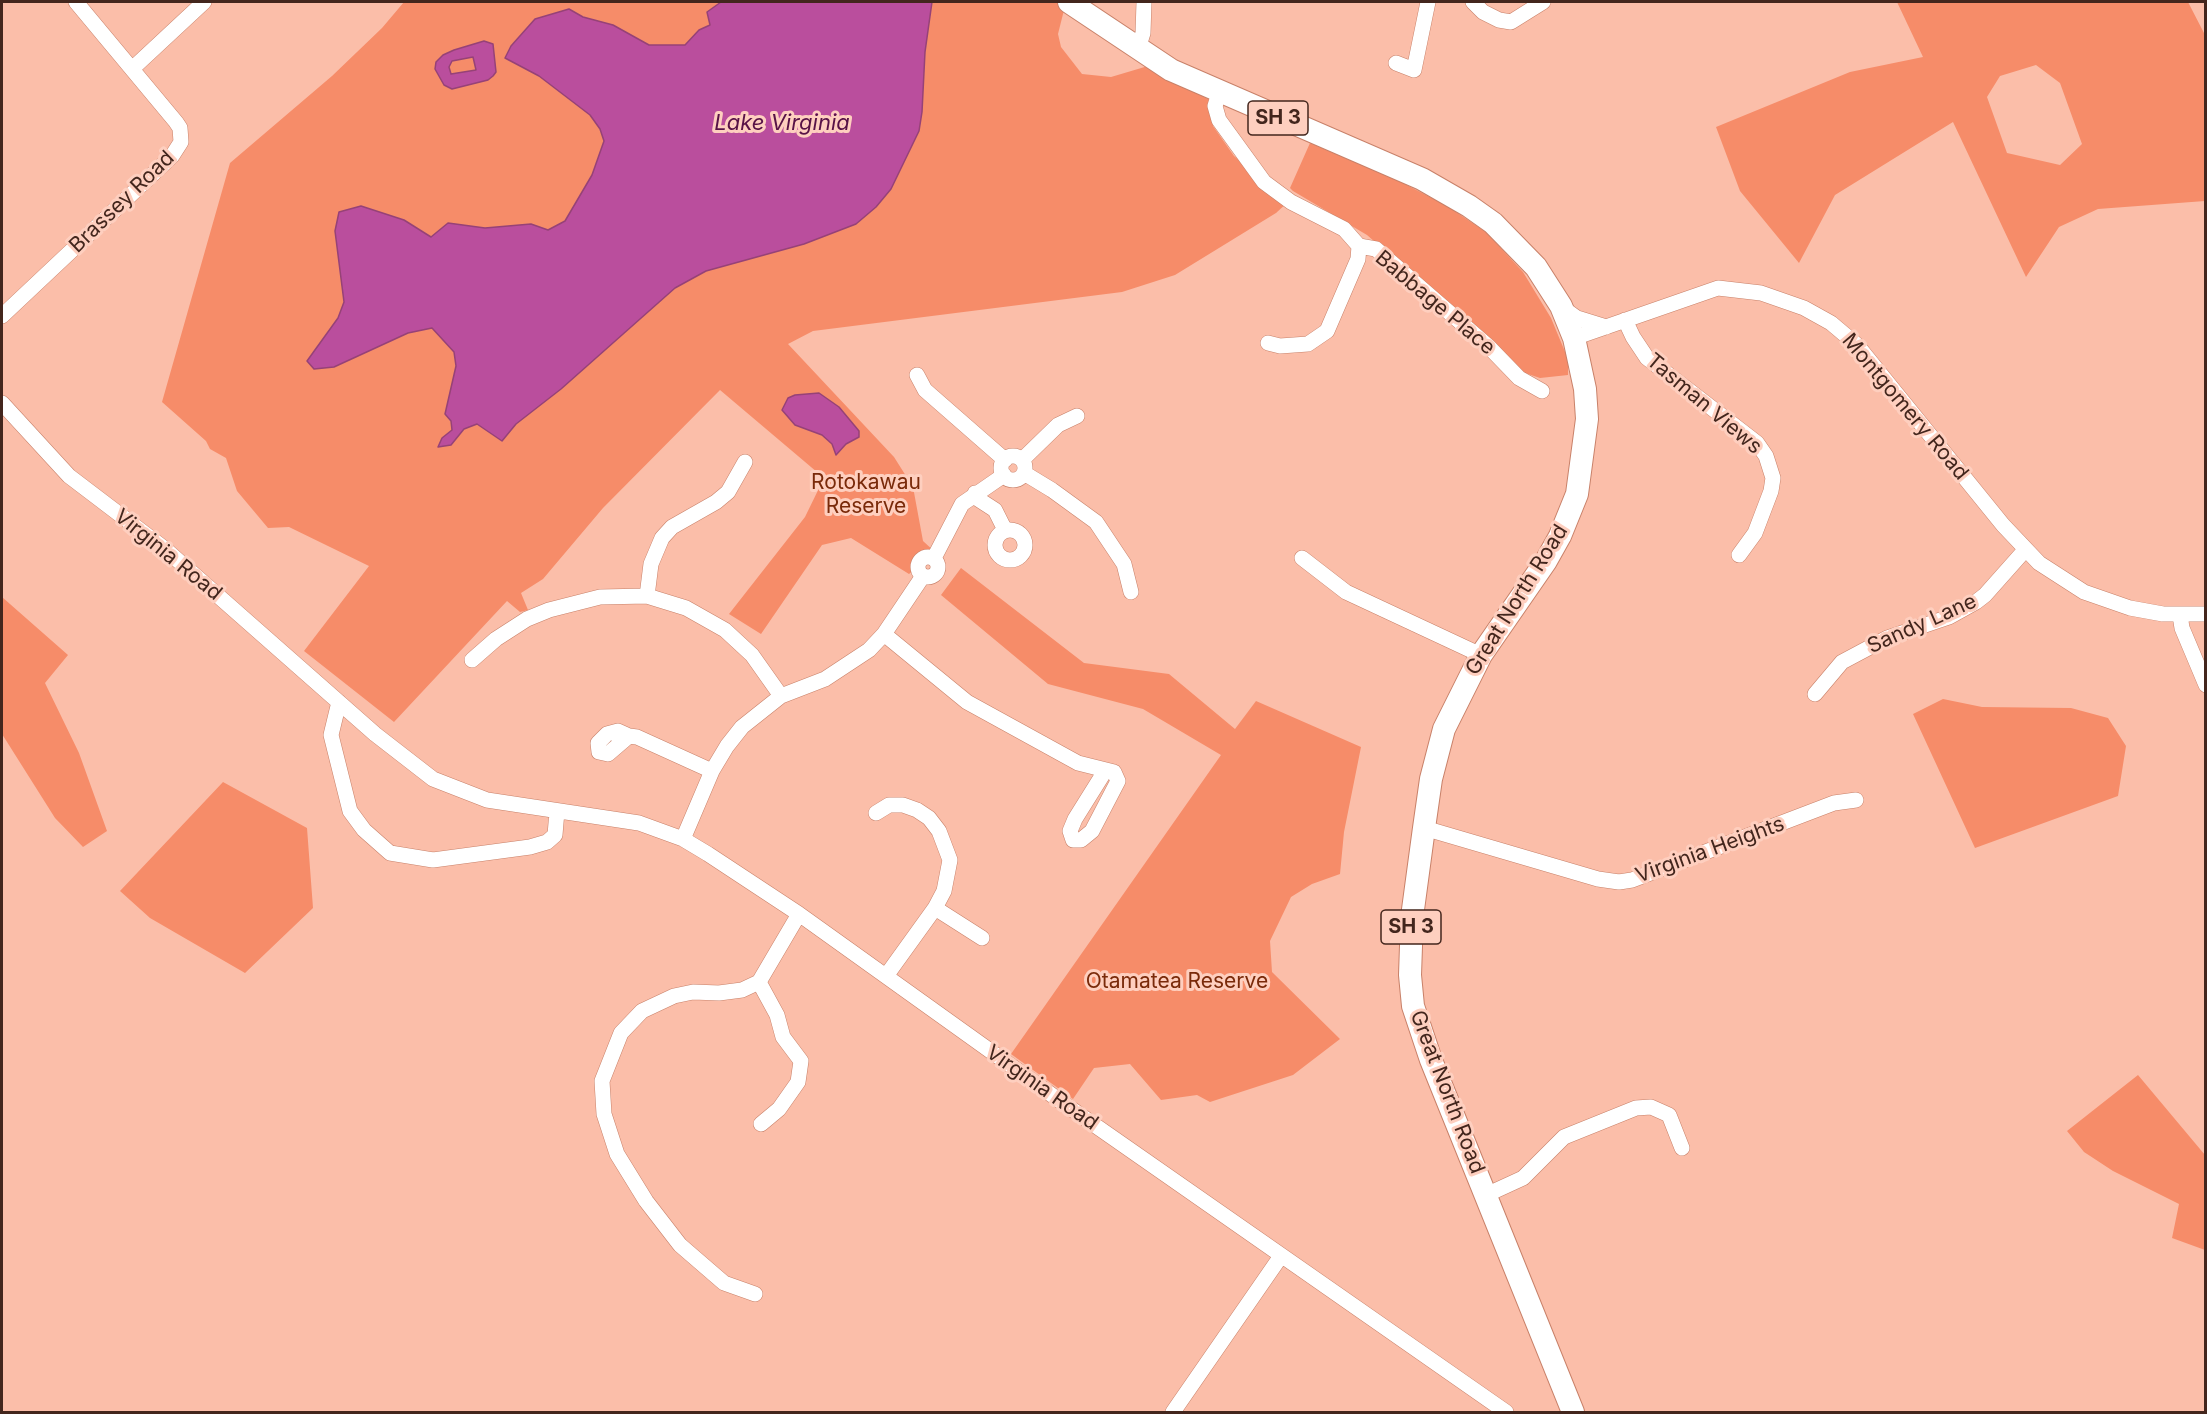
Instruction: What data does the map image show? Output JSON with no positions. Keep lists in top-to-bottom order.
{
  "streets": {
    "highway": ["SH 3", "Great North Road"],
    "street": [
      "Brassey Road",
      "Babbage Place",
      "Tasman Views",
      "Montgomery Road",
      "Virginia Road",
      "Sandy Lane",
      "Virginia Heights"
    ]
  },
  "crossings": [
    ["Babbage Place", "Great North Road"],
    ["Tasman Views", "Montgomery Road"],
    ["Montgomery Road", "Great North Road"],
    ["Montgomery Road", "Sandy Lane"],
    ["Great North Road", "Virginia Heights"]
  ],
  "water": ["Lake Virginia"],
  "parks": ["Rotokawau Reserve", "Otamatea Reserve"]
}
